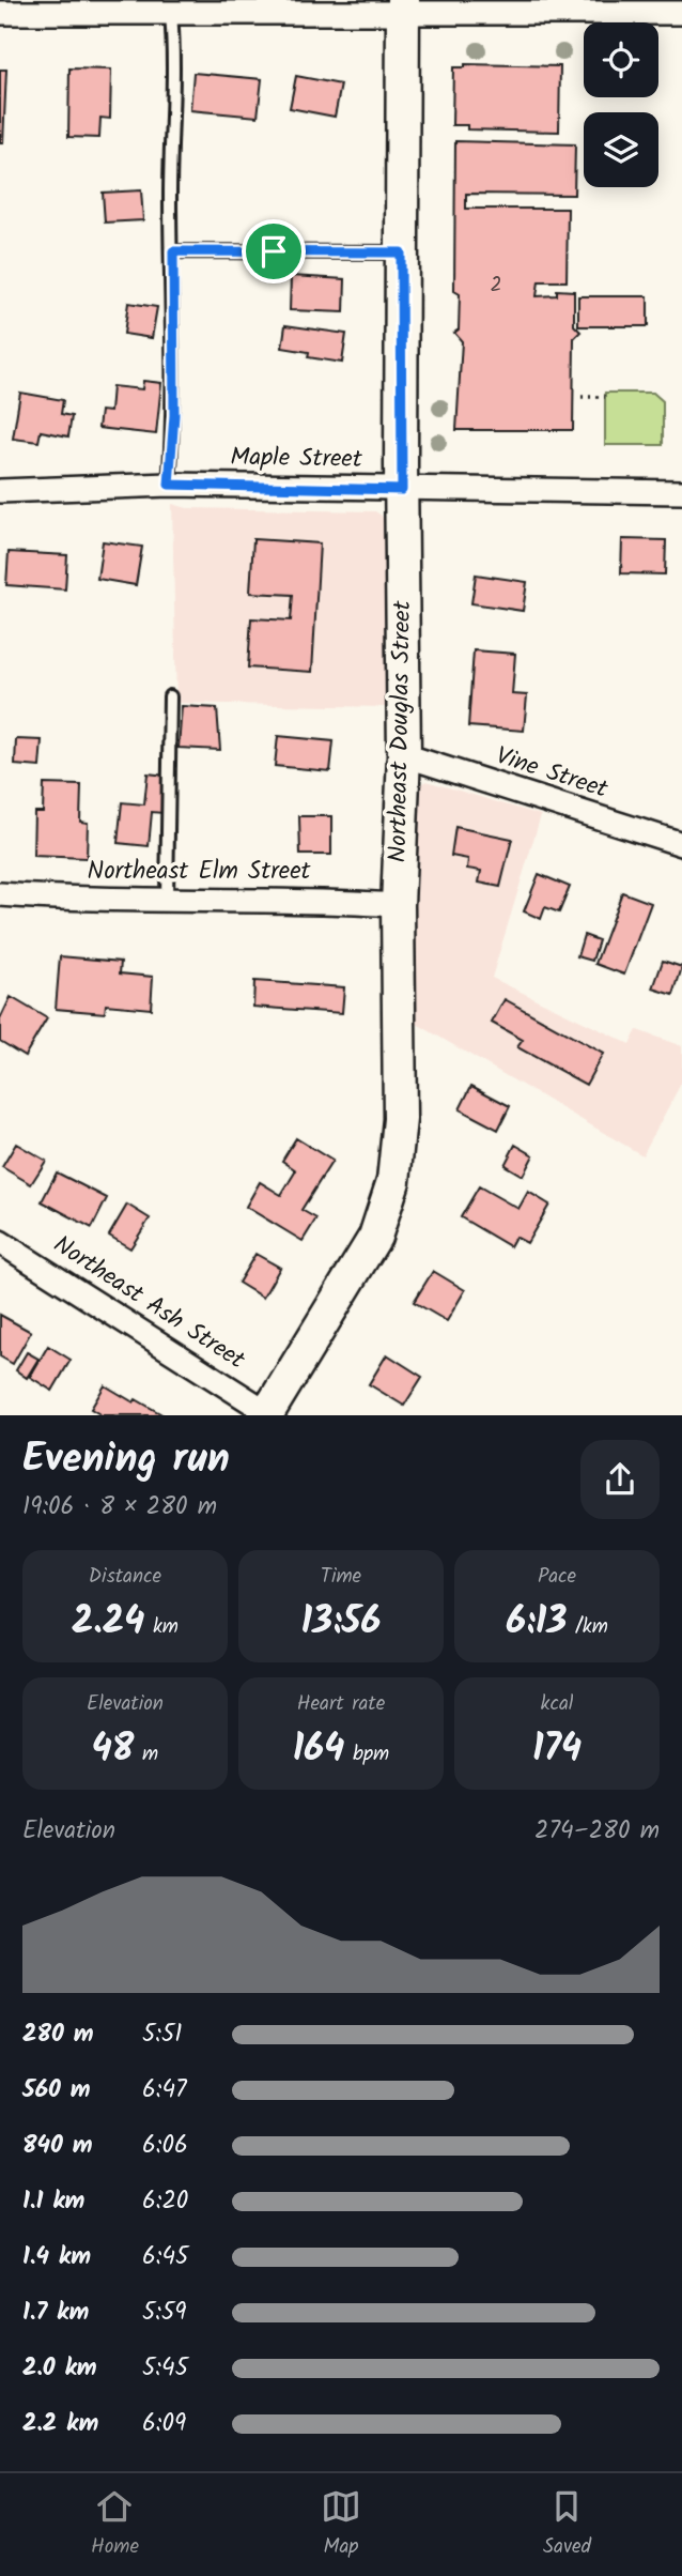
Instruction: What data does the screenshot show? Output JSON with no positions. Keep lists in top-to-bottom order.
{
  "streets": {
    "main road": ["Northeast Douglas Street"],
    "street": [
      "Maple Street",
      "Vine Street",
      "Northeast Elm Street",
      "Northeast Ash Street"
    ]
  },
  "crossings": [
    ["Maple Street", "Northeast Douglas Street"],
    ["Northeast Douglas Street", "Vine Street"],
    ["Northeast Douglas Street", "Northeast Elm Street"],
    ["Northeast Douglas Street", "Northeast Ash Street"]
  ],
  "house_numbers": ["2"],
  "page": {
    "heading": ["Evening run", "19:06 · 8 × 280 m"],
    "stats": [
      ["Distance", "2.24 km"],
      ["Time", "13:56"],
      ["Pace", "6:13 /km"],
      ["Elevation", "48 m"],
      ["Heart rate", "164 bpm"],
      ["kcal", "174"]
    ],
    "chart": ["Elevation", "274–280 m"],
    "list": [
      {
        "name": "280 m",
        "note": "5:51"
      },
      {
        "name": "560 m",
        "note": "6:47"
      },
      {
        "name": "840 m",
        "note": "6:06"
      },
      {
        "name": "1.1 km",
        "note": "6:20"
      },
      {
        "name": "1.4 km",
        "note": "6:45"
      },
      {
        "name": "1.7 km",
        "note": "5:59"
      },
      {
        "name": "2.0 km",
        "note": "5:45"
      },
      {
        "name": "2.2 km",
        "note": "6:09"
      }
    ],
    "tabs": ["Home", "Map", "Saved"]
  }
}
